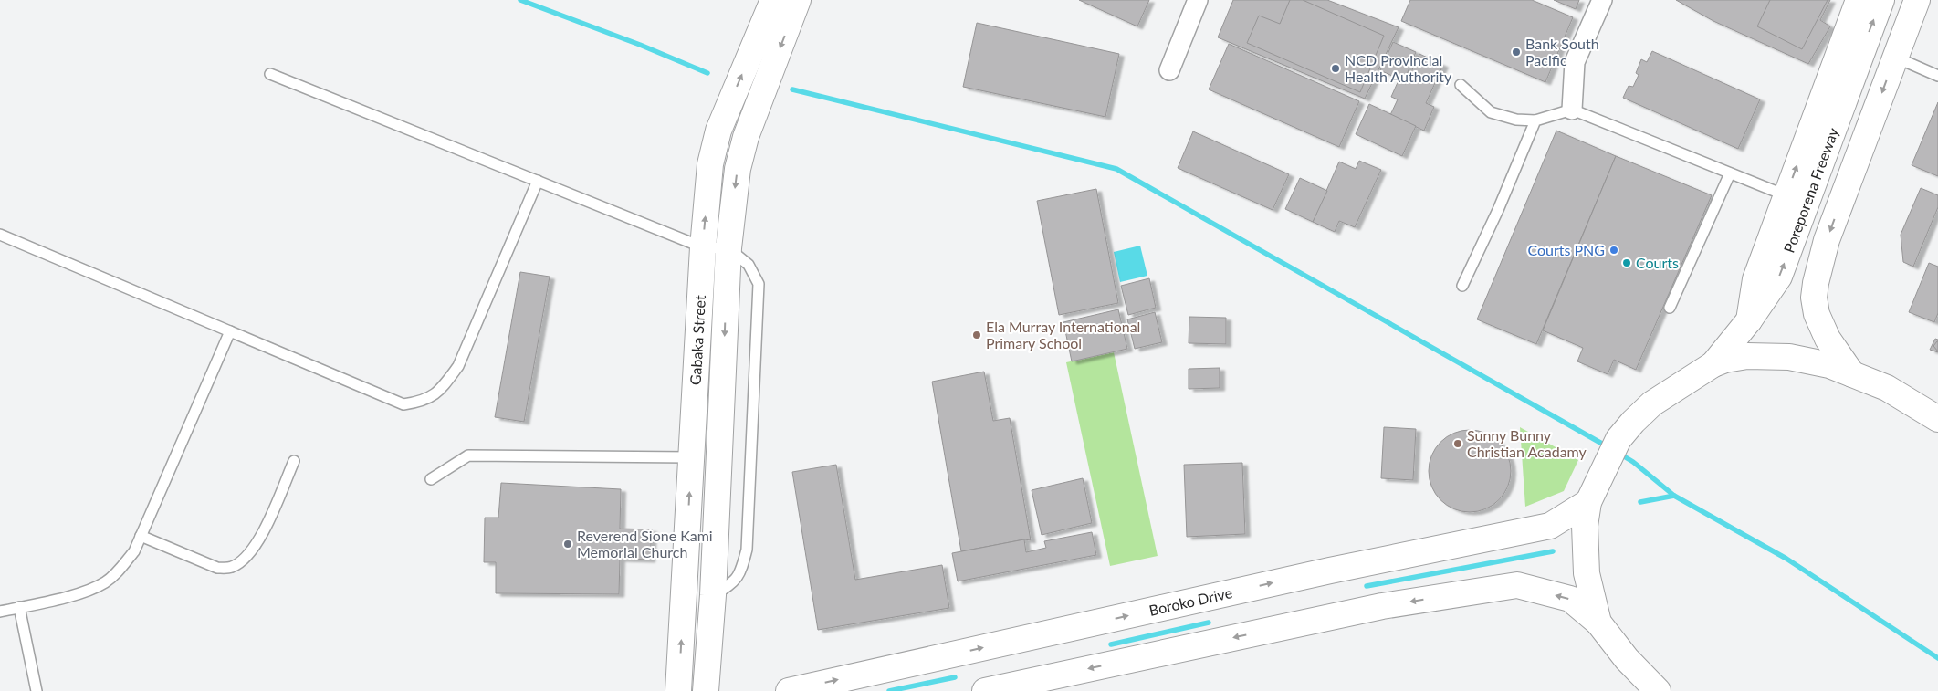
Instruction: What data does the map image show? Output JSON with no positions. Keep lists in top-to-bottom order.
{
  "streets": {
    "main road": ["Poreporena Freeway", "Gabaka Street", "Boroko Drive"]
  },
  "places": [
    "Bank South Pacific",
    "NCD Provincial Health Authority",
    "Courts PNG",
    "Courts",
    "Ela Murray International Primary School",
    "Sunny Bunny Christian Acadamy",
    "Reverend Sione Kami Memorial Church"
  ]
}
